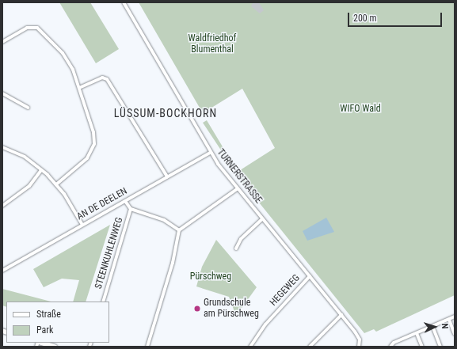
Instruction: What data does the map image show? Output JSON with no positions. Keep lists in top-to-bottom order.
{
  "streets": {
    "street": [
      "TURNERSTRASSE",
      "AN DE DEELEN",
      "STEENKUHLENWEG",
      "HEGEWEG"
    ]
  },
  "crossings": [
    ["TURNERSTRASSE", "AN DE DEELEN"],
    ["TURNERSTRASSE", "HEGEWEG"]
  ],
  "districts": ["LÜSSUM-BOCKHORN"],
  "parks": ["Waldfriedhof Blumenthal", "WIFO Wald", "Pürschweg"],
  "places": ["Grundschule am Pürschweg"],
  "legend": ["Straße", "Park"],
  "scale_bar": "200 m",
  "north": "right"
}
